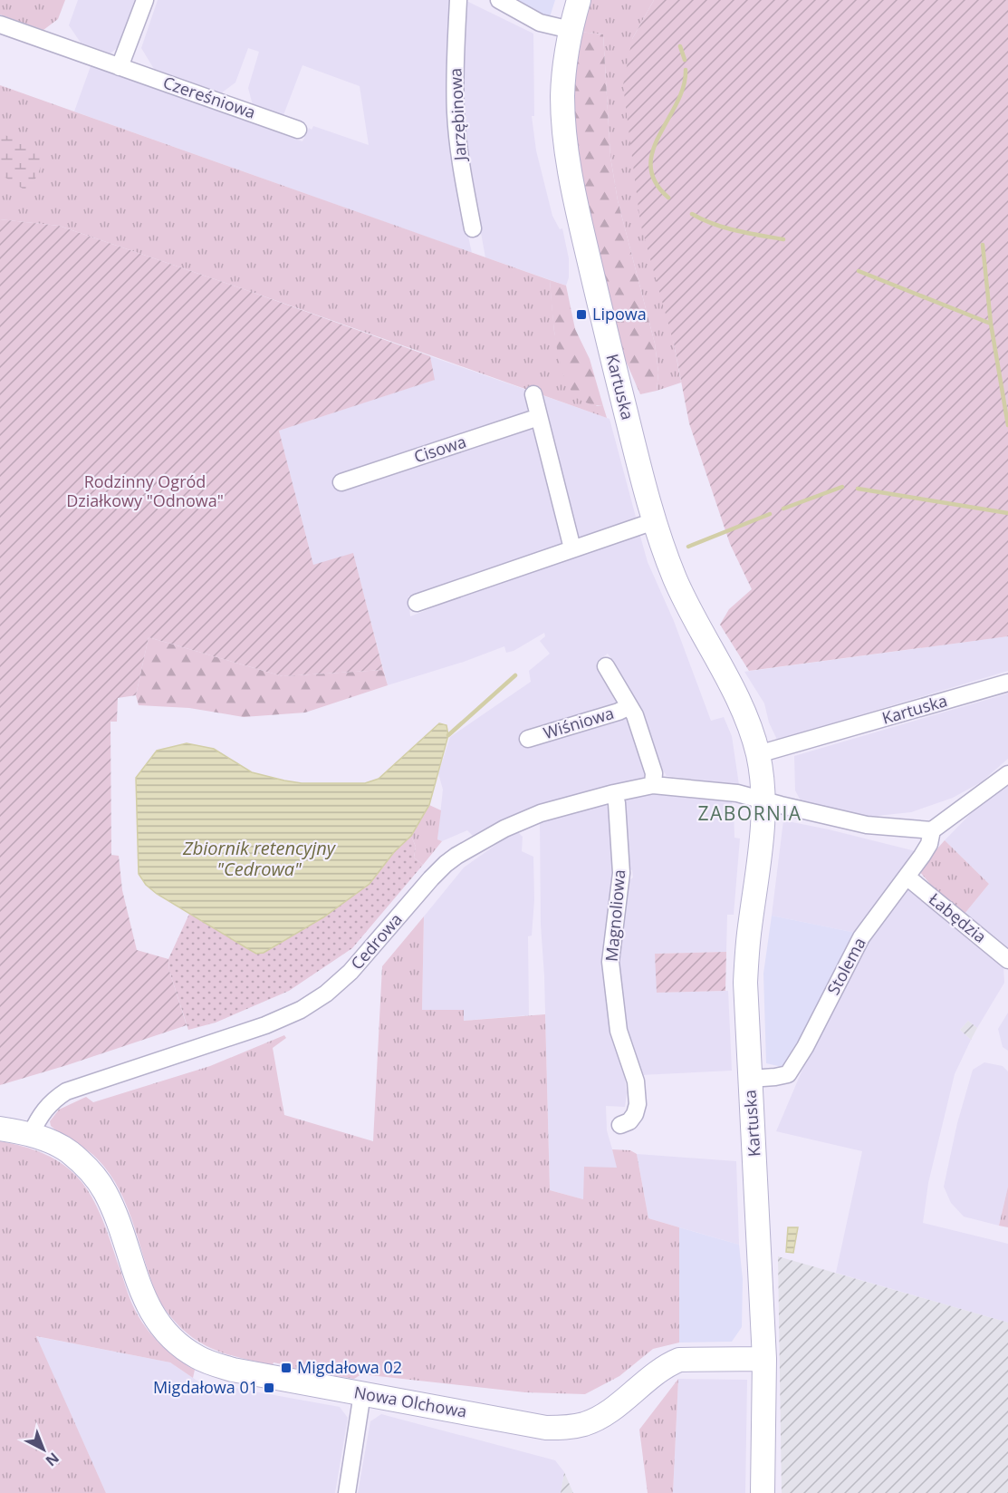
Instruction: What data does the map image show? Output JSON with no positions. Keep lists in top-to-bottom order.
{
  "streets": {
    "street": [
      "Czereśniowa",
      "Jarzębinowa",
      "Kartuska",
      "Cisowa",
      "Wiśniowa",
      "Magnoliowa",
      "Łabędzia",
      "Cedrowa",
      "Stolema",
      "Nowa Olchowa"
    ]
  },
  "crossings": [
    ["Kartuska", "Cedrowa"],
    ["Kartuska", "Stolema"],
    ["Kartuska", "Nowa Olchowa"],
    ["Wiśniowa", "Cedrowa"],
    ["Magnoliowa", "Cedrowa"],
    ["Łabędzia", "Stolema"],
    ["Cedrowa", "Nowa Olchowa"]
  ],
  "districts": ["ZABORNIA"],
  "water": ["Zbiornik retencyjny \"Cedrowa\""],
  "parks": ["Rodzinny Ogród Działkowy \"Odnowa\""],
  "places": {
    "transit": ["Lipowa", "Migdałowa 02", "Migdałowa 01"]
  },
  "north": "bottom right"
}
